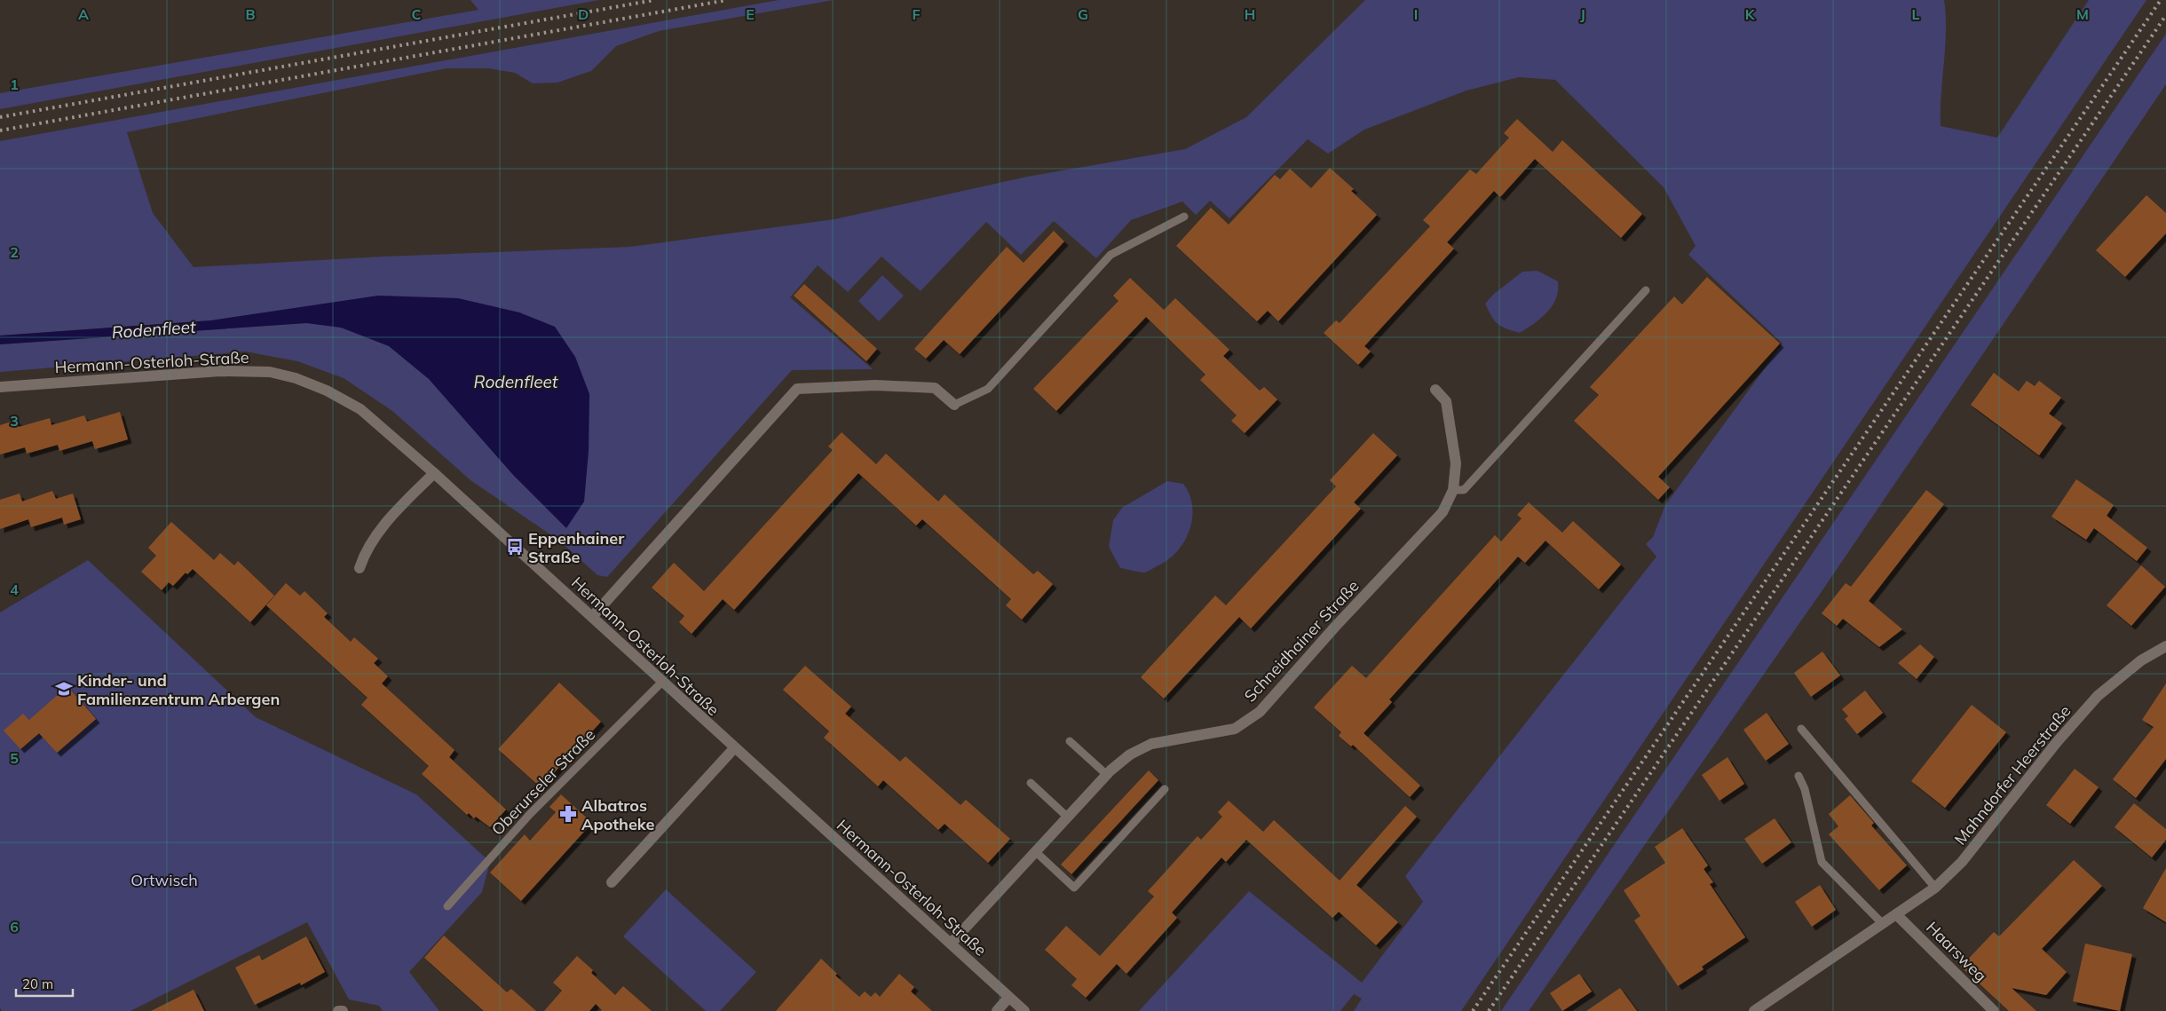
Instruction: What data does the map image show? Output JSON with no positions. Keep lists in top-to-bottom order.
{
  "streets": {
    "street": [
      "Hermann-Osterloh-Straße",
      "Schneidhainer Straße",
      "Mahndorfer Heerstraße",
      "Haarsweg"
    ],
    "lane": ["Oberurseler Straße"]
  },
  "crossings": [
    ["Hermann-Osterloh-Straße", "Schneidhainer Straße"],
    ["Hermann-Osterloh-Straße", "Oberurseler Straße"],
    ["Mahndorfer Heerstraße", "Haarsweg"]
  ],
  "water": ["Rodenfleet"],
  "parks": ["Ortwisch"],
  "places": {
    "bus stop": ["Eppenhainer Straße"],
    "school or university": ["Kinder- und Familienzentrum Arbergen"],
    "pharmacy": ["Albatros Apotheke"]
  },
  "scale_bar": "20 m",
  "grid": {
    "columns": [
      "A",
      "B",
      "C",
      "D",
      "E",
      "F",
      "G",
      "H",
      "I",
      "J",
      "K",
      "L",
      "M"
    ],
    "rows": [
      "1",
      "2",
      "3",
      "4",
      "5",
      "6"
    ]
  }
}
